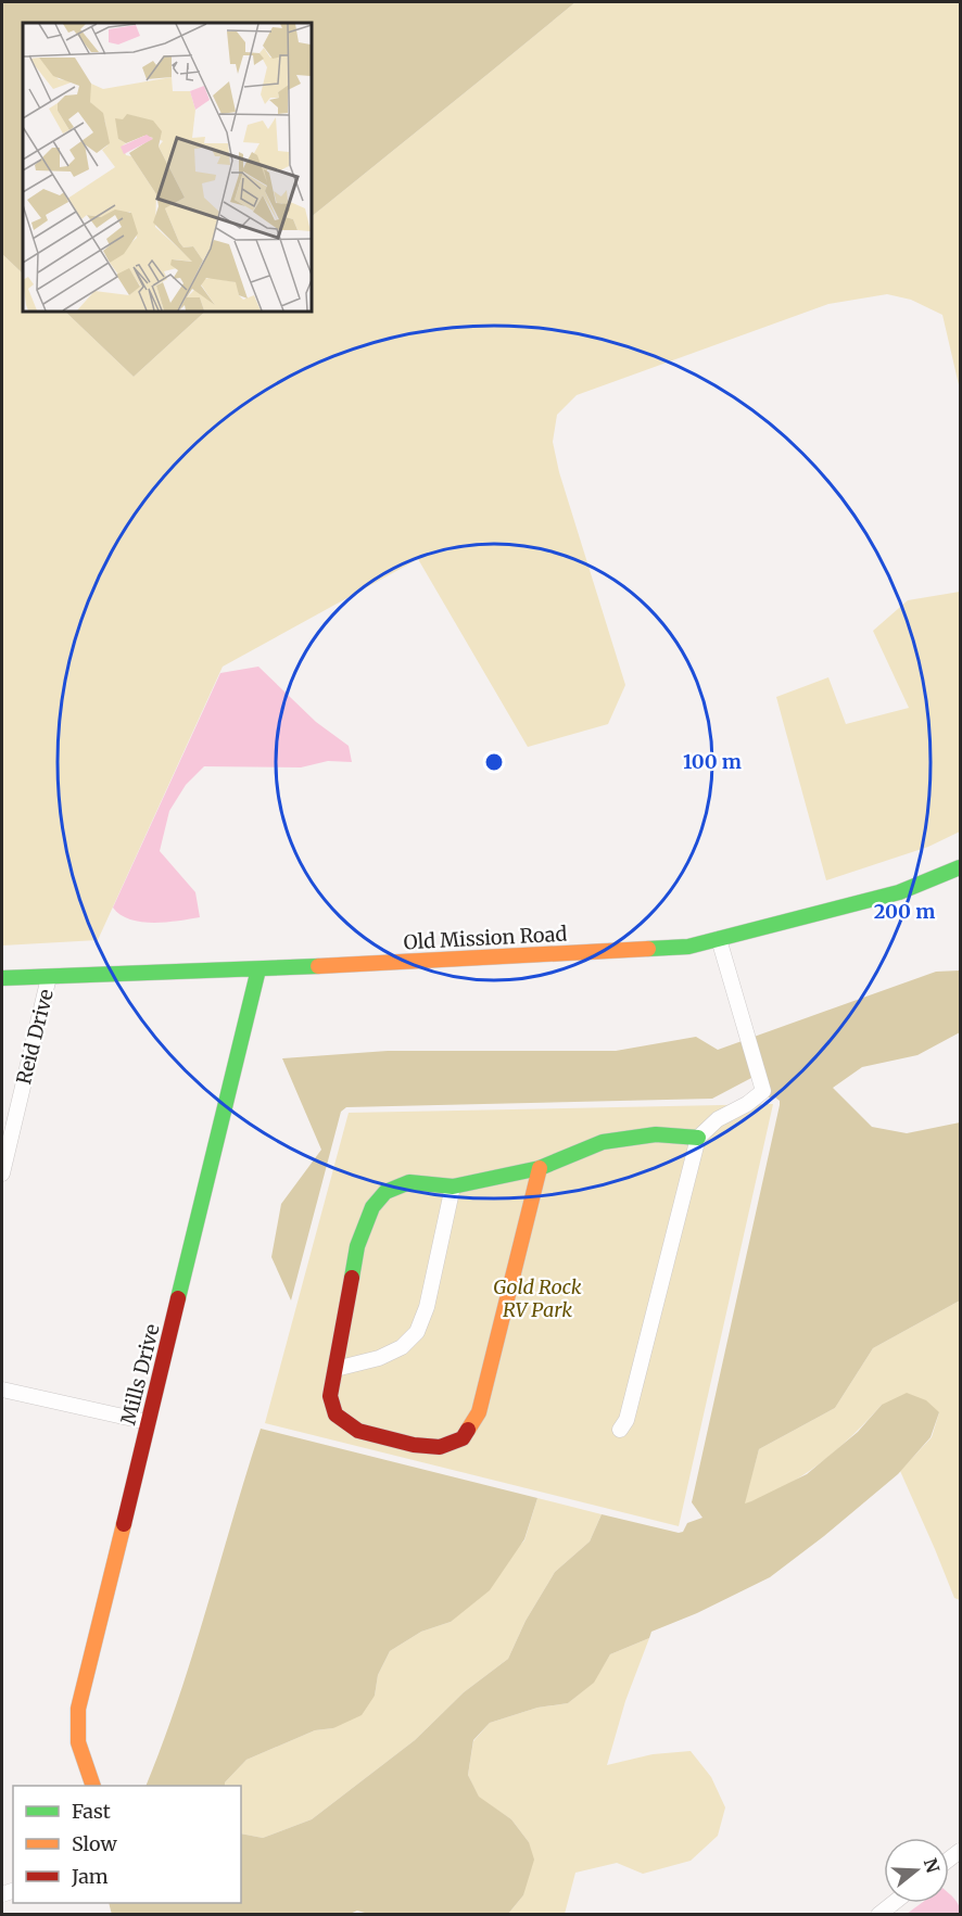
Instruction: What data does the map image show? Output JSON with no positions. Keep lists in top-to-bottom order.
{
  "streets": {
    "street": ["Old Mission Road", "Reid Drive", "Mills Drive"]
  },
  "crossings": [
    ["Old Mission Road", "Reid Drive"],
    ["Old Mission Road", "Mills Drive"]
  ],
  "parks": ["Gold Rock RV Park"],
  "legend": ["Fast", "Slow", "Jam"],
  "north": "right",
  "rings": ["100 m", "200 m"]
}
